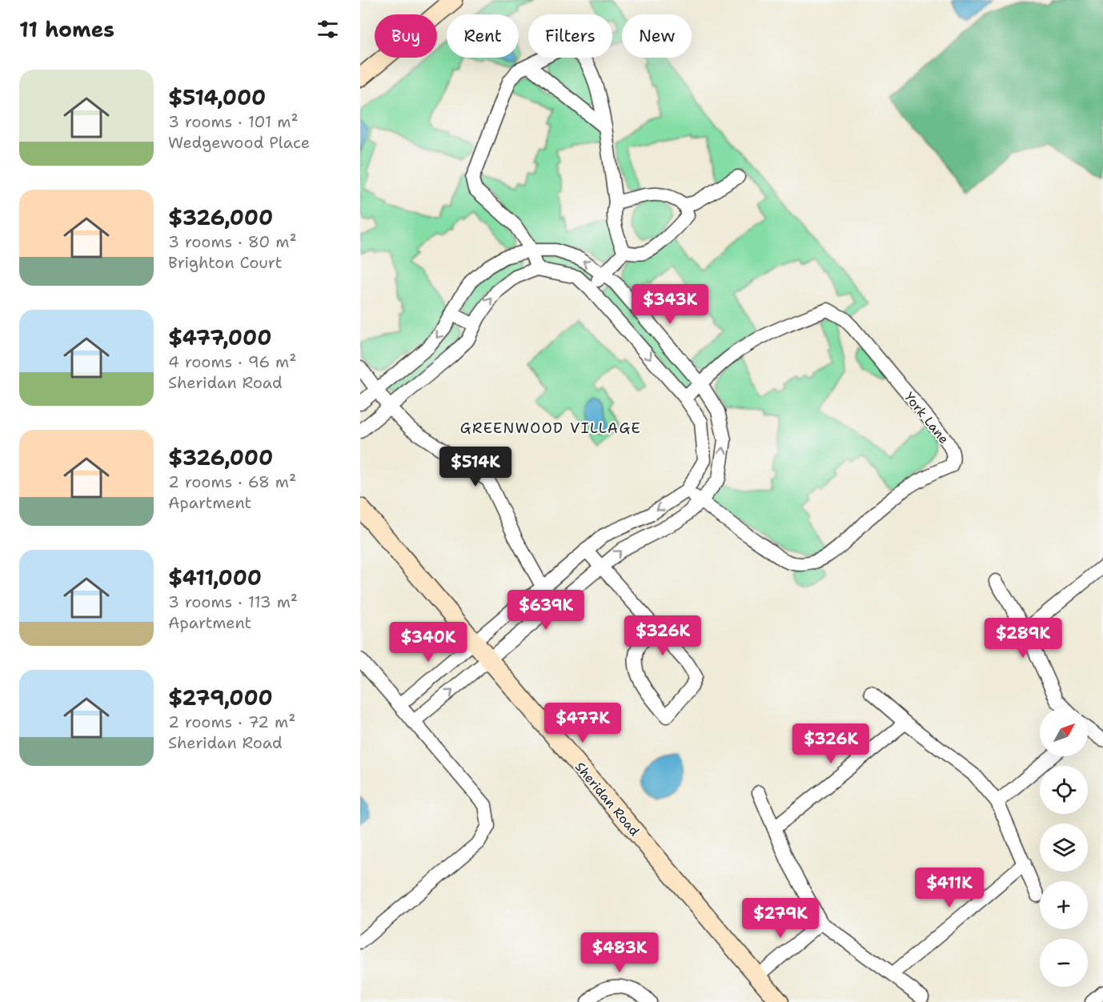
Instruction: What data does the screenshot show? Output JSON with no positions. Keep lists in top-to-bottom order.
{
  "streets": {
    "street": ["York Lane", "Sheridan Road"]
  },
  "districts": ["GREENWOOD VILLAGE"],
  "north": "top right",
  "page": {
    "heading": "11 homes",
    "chip": [
      "Buy",
      "Rent",
      "Filters",
      "New"
    ],
    "list": [
      {
        "name": "$514,000",
        "note": "3 rooms · 101 m² · Wedgewood Place"
      },
      {
        "name": "$326,000",
        "note": "3 rooms · 80 m² · Brighton Court"
      },
      {
        "name": "$477,000",
        "note": "4 rooms · 96 m² · Sheridan Road"
      },
      {
        "name": "$326,000",
        "note": "2 rooms · 68 m² · Apartment"
      },
      {
        "name": "$411,000",
        "note": "3 rooms · 113 m² · Apartment"
      },
      {
        "name": "$279,000",
        "note": "2 rooms · 72 m² · Sheridan Road"
      }
    ],
    "price": [
      "$343K",
      "$514K",
      "$639K",
      "$326K",
      "$289K",
      "$340K",
      "$477K",
      "$326K",
      "$411K",
      "$279K",
      "$483K"
    ],
    "map_buttons": ["+", "−"]
  }
}
